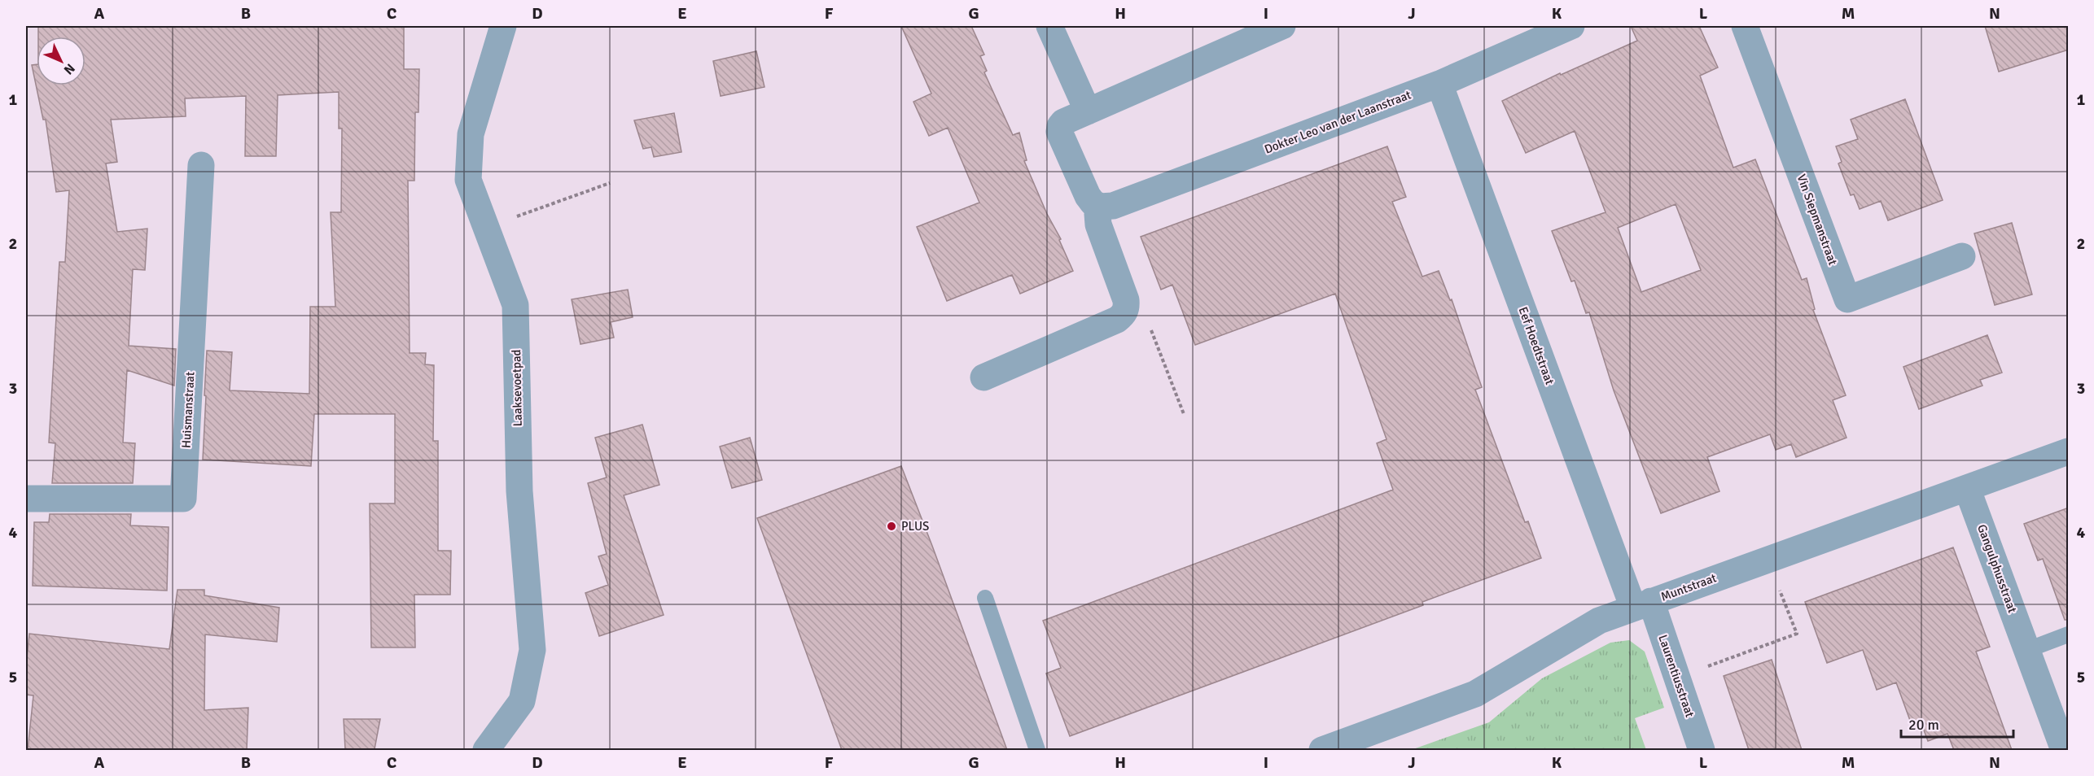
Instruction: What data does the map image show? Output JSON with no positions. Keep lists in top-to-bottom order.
{
  "streets": {
    "street": [
      "Dokter Leo van der Laanstraat",
      "Vin Siepmanstraat",
      "Eef Hoedtstraat",
      "Laaksevoetpad",
      "Huismanstraat",
      "Gangulphusstraat",
      "Muntstraat",
      "Laurentiusstraat"
    ]
  },
  "crossings": [
    ["Dokter Leo van der Laanstraat", "Eef Hoedtstraat"],
    ["Eef Hoedtstraat", "Muntstraat"],
    ["Eef Hoedtstraat", "Laurentiusstraat"],
    ["Gangulphusstraat", "Muntstraat"],
    ["Muntstraat", "Laurentiusstraat"]
  ],
  "places": ["PLUS"],
  "scale_bar": "20 m",
  "north": "bottom right",
  "grid": {
    "columns": [
      "A",
      "B",
      "C",
      "D",
      "E",
      "F",
      "G",
      "H",
      "I",
      "J",
      "K",
      "L",
      "M",
      "N"
    ],
    "rows": [
      "1",
      "2",
      "3",
      "4",
      "5"
    ]
  }
}
